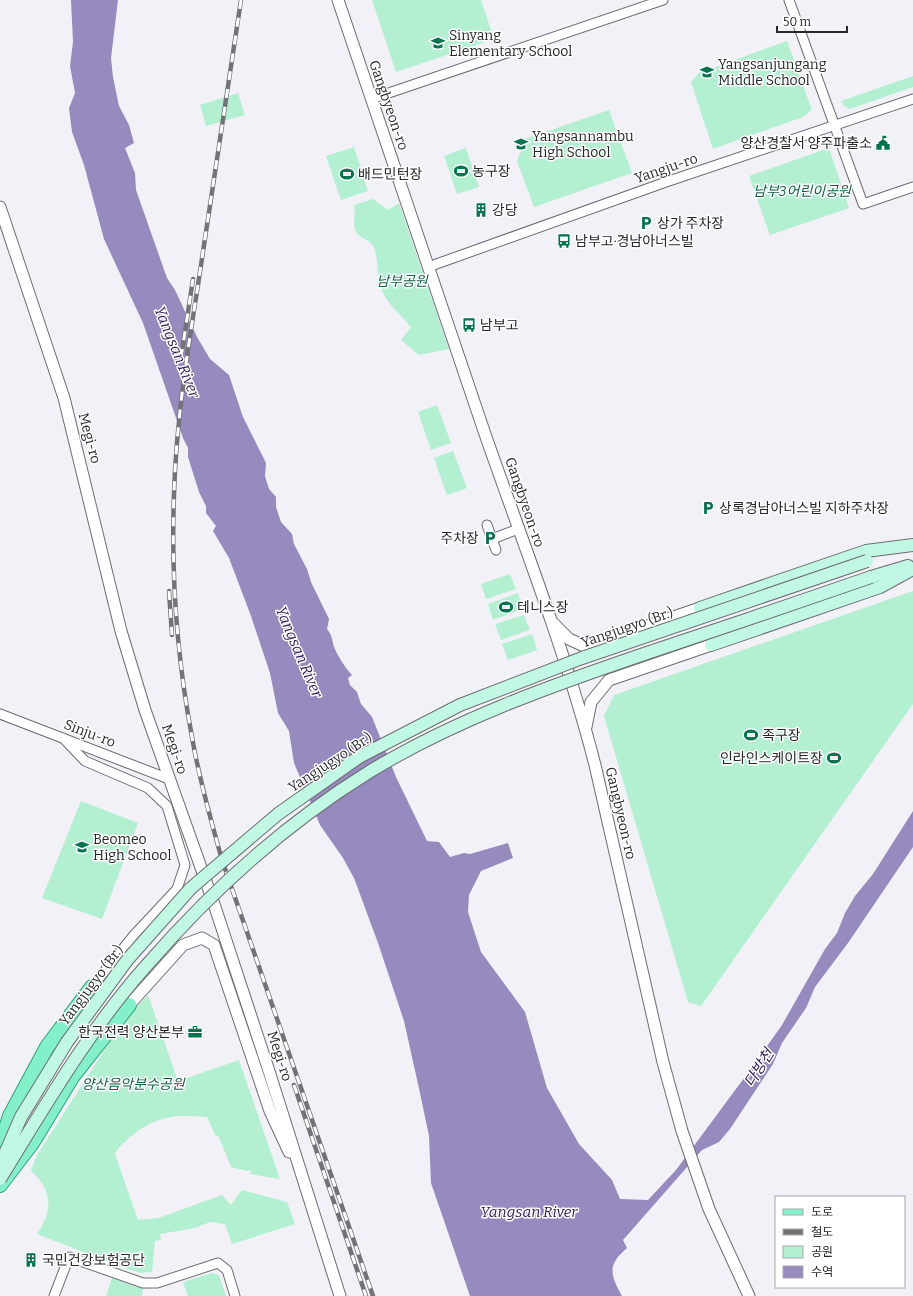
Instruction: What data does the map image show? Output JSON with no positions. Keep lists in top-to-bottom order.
{
  "streets": {
    "main road": ["Yangjugyo (Br.)"],
    "street": [
      "Gangbyeon-ro",
      "Yangju-ro",
      "Megi-ro",
      "Sinju-ro"
    ]
  },
  "crossings": [
    ["Gangbyeon-ro", "Yangju-ro"],
    ["Megi-ro", "Sinju-ro"]
  ],
  "water": ["Yangsan River", "다방천"],
  "parks": ["남부3어린이공원", "남부공원", "양산음악분수공원"],
  "places": {
    "school or university": [
      "Sinyang Elementary School",
      "Yangsanjungang Middle School",
      "Yangsannambu High School",
      "Beomeo High School"
    ],
    "public building": ["양산경찰서 양주파출소"],
    "sports": [
      "농구장",
      "배드민턴장",
      "테니스장",
      "족구장",
      "인라인스케이트장"
    ],
    "building": ["강당", "국민건강보험공단"],
    "parking": ["상가 주차장", "상록경남아너스빌 지하주차장", "주차장"],
    "bus stop": ["남부고·경남아너스빌", "남부고"],
    "office": ["한국전력 양산본부"]
  },
  "legend": [
    "도로",
    "철도",
    "공원",
    "수역"
  ],
  "scale_bar": "50 m"
}
